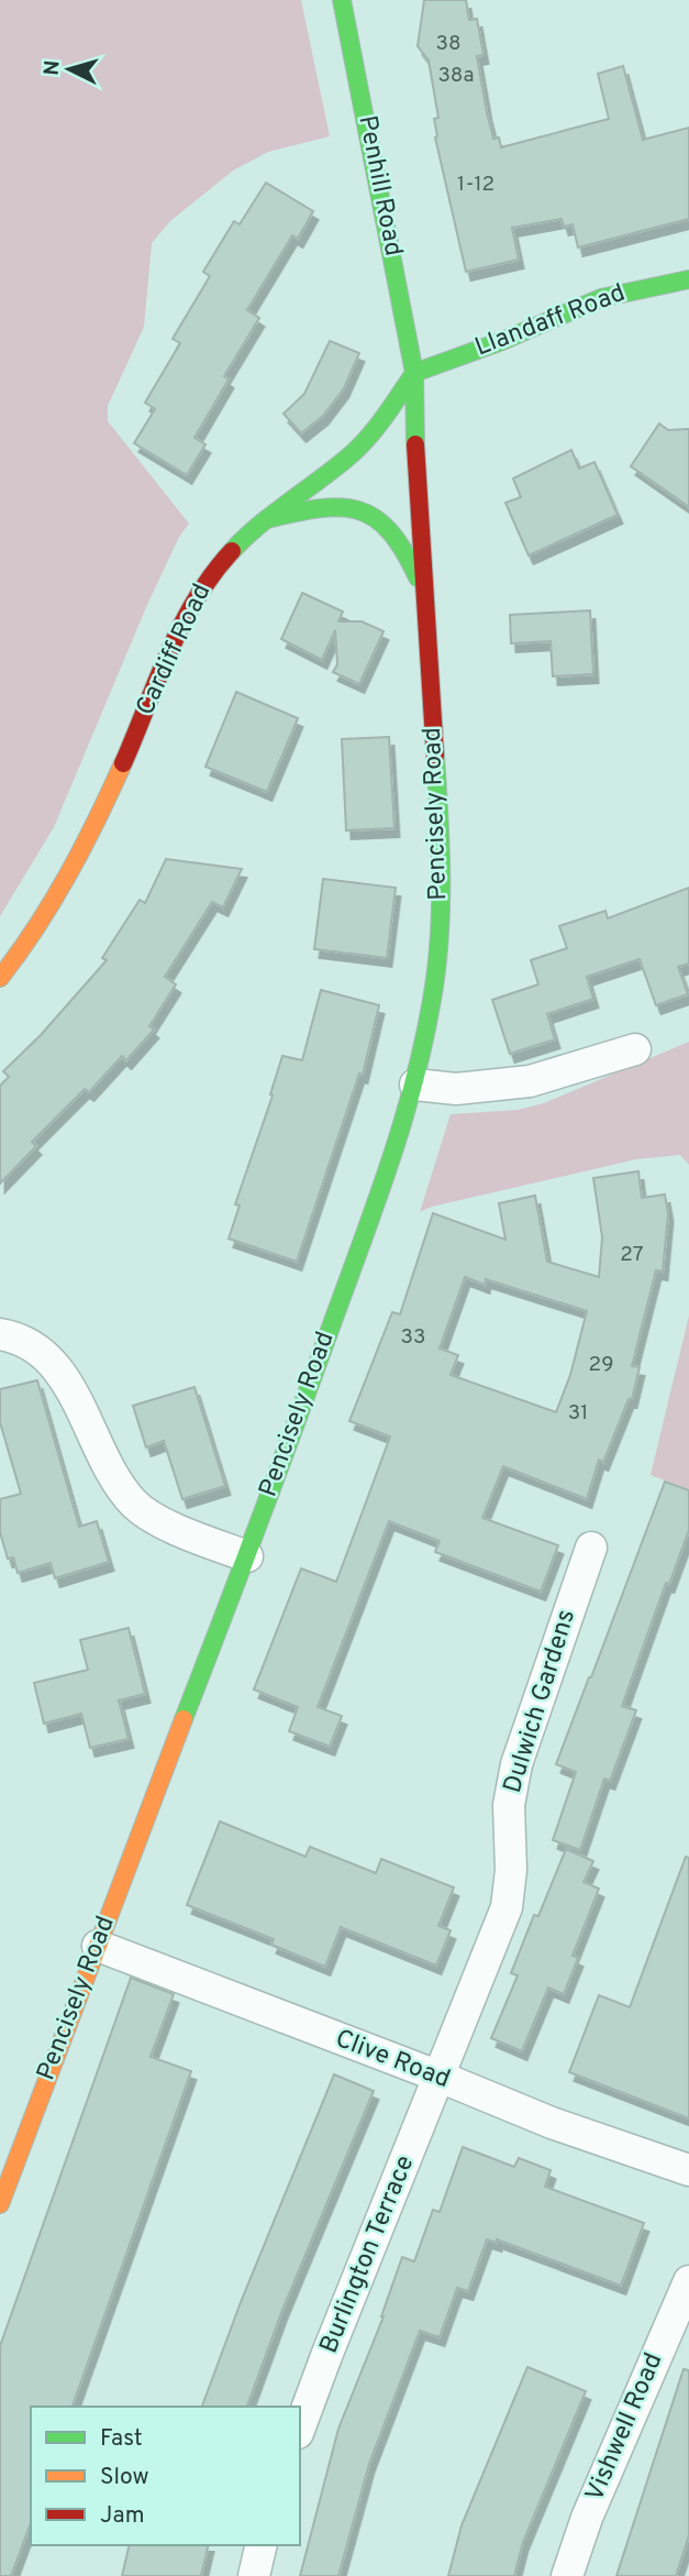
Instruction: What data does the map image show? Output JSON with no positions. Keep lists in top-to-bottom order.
{
  "streets": {
    "main road": [
      "Penhill Road",
      "Llandaff Road",
      "Cardiff Road",
      "Pencisely Road"
    ],
    "street": [
      "Dulwich Gardens",
      "Clive Road",
      "Burlington Terrace",
      "Vishwell Road"
    ]
  },
  "crossings": [
    ["Penhill Road", "Llandaff Road"],
    ["Penhill Road", "Cardiff Road"],
    ["Penhill Road", "Pencisely Road"],
    ["Llandaff Road", "Cardiff Road"],
    ["Llandaff Road", "Pencisely Road"],
    ["Cardiff Road", "Pencisely Road"],
    ["Pencisely Road", "Clive Road"],
    ["Dulwich Gardens", "Clive Road"],
    ["Dulwich Gardens", "Burlington Terrace"],
    ["Clive Road", "Burlington Terrace"]
  ],
  "house_numbers": [
    "38",
    "38a",
    "1-12",
    "27",
    "33",
    "29",
    "31"
  ],
  "legend": ["Fast", "Slow", "Jam"],
  "north": "left"
}
